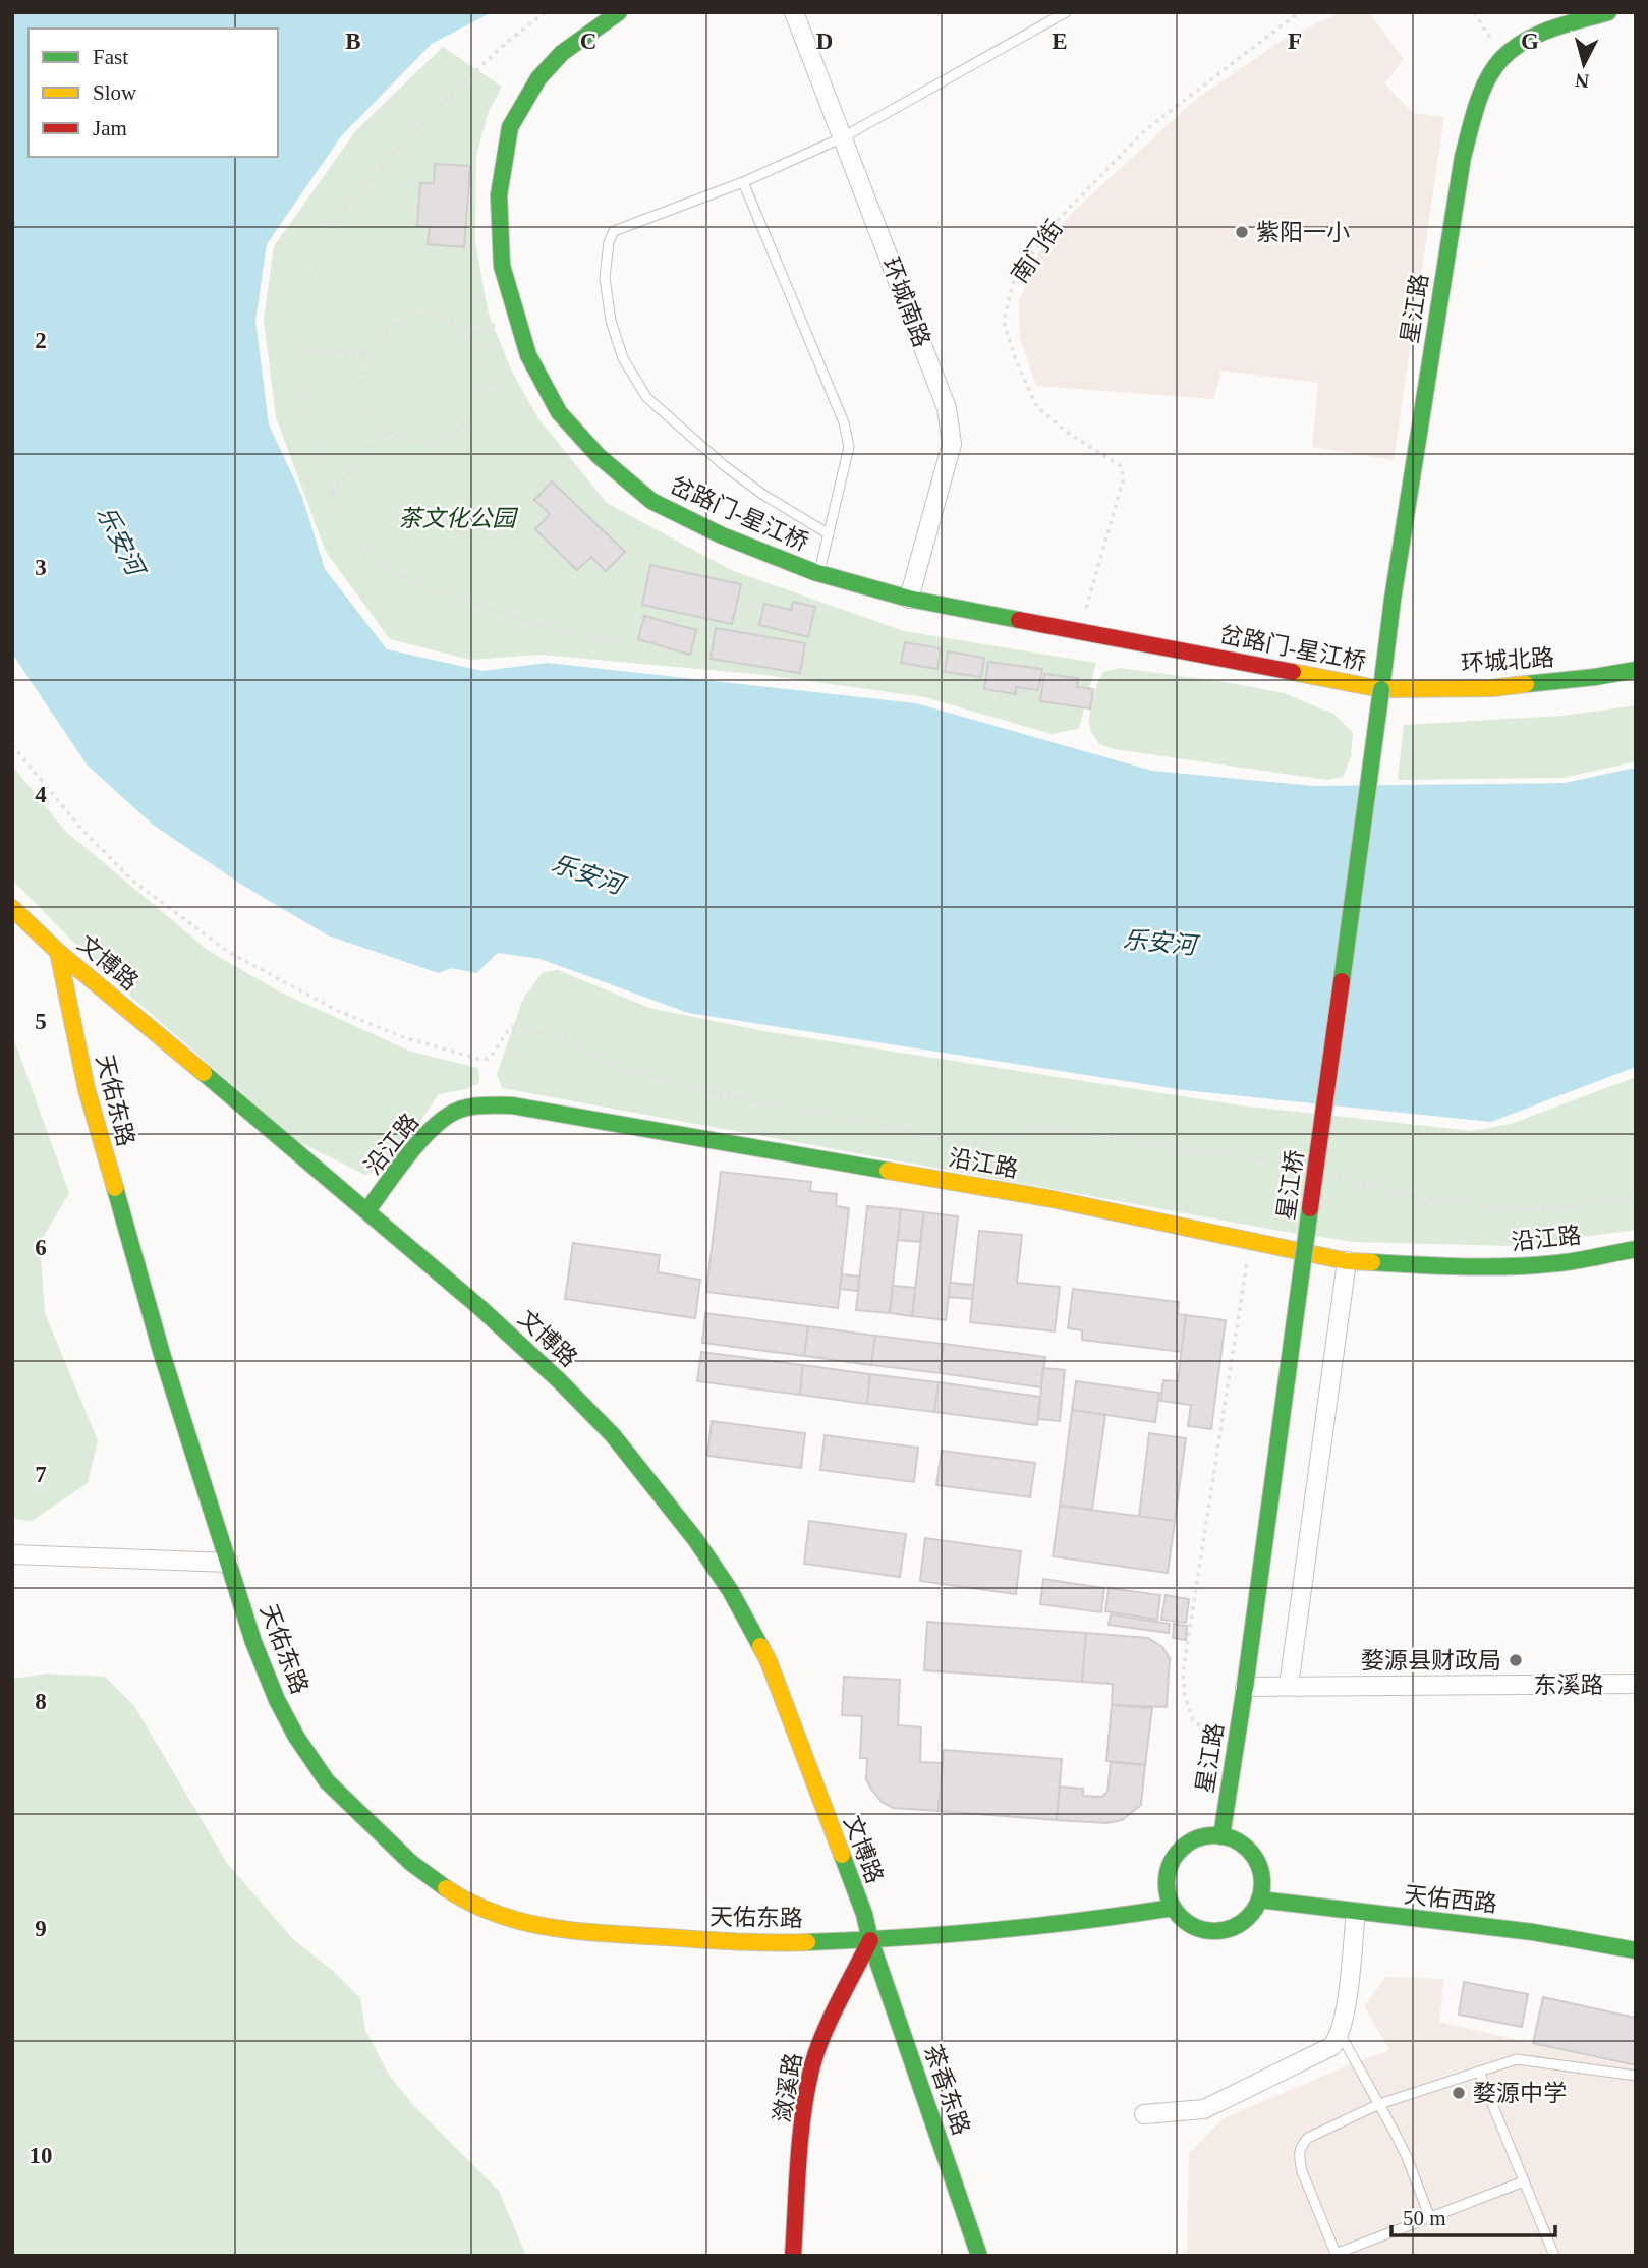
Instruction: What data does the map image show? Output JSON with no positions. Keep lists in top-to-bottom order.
{
  "streets": {
    "street": [
      "环城南路",
      "星江路",
      "岔路门-星江桥",
      "环城北路",
      "文博路",
      "天佑东路",
      "沿江路",
      "星江桥",
      "东溪路",
      "天佑西路",
      "潋溪路",
      "茶香东路"
    ],
    "path": ["南门街"]
  },
  "crossings": [
    ["南门街", "岔路门-星江桥"],
    ["环城南路", "岔路门-星江桥"],
    ["星江路", "岔路门-星江桥"],
    ["星江路", "环城北路"],
    ["星江路", "星江桥"],
    ["星江路", "东溪路"],
    ["星江路", "天佑西路"],
    ["岔路门-星江桥", "环城北路"],
    ["岔路门-星江桥", "星江桥"],
    ["环城北路", "星江桥"],
    ["文博路", "天佑东路"],
    ["文博路", "沿江路"],
    ["文博路", "潋溪路"],
    ["文博路", "茶香东路"],
    ["天佑东路", "潋溪路"],
    ["天佑东路", "茶香东路"],
    ["星江桥", "东溪路"],
    ["潋溪路", "茶香东路"]
  ],
  "water": ["乐安河"],
  "parks": ["茶文化公园"],
  "places": ["紫阳一小", "婺源县财政局", "婺源中学"],
  "legend": ["Fast", "Slow", "Jam"],
  "scale_bar": "50 m",
  "north": "bottom",
  "grid": {
    "columns": [
      "B",
      "C",
      "D",
      "E",
      "F",
      "G"
    ],
    "rows": [
      "2",
      "3",
      "4",
      "5",
      "6",
      "7",
      "8",
      "9",
      "10"
    ]
  }
}
